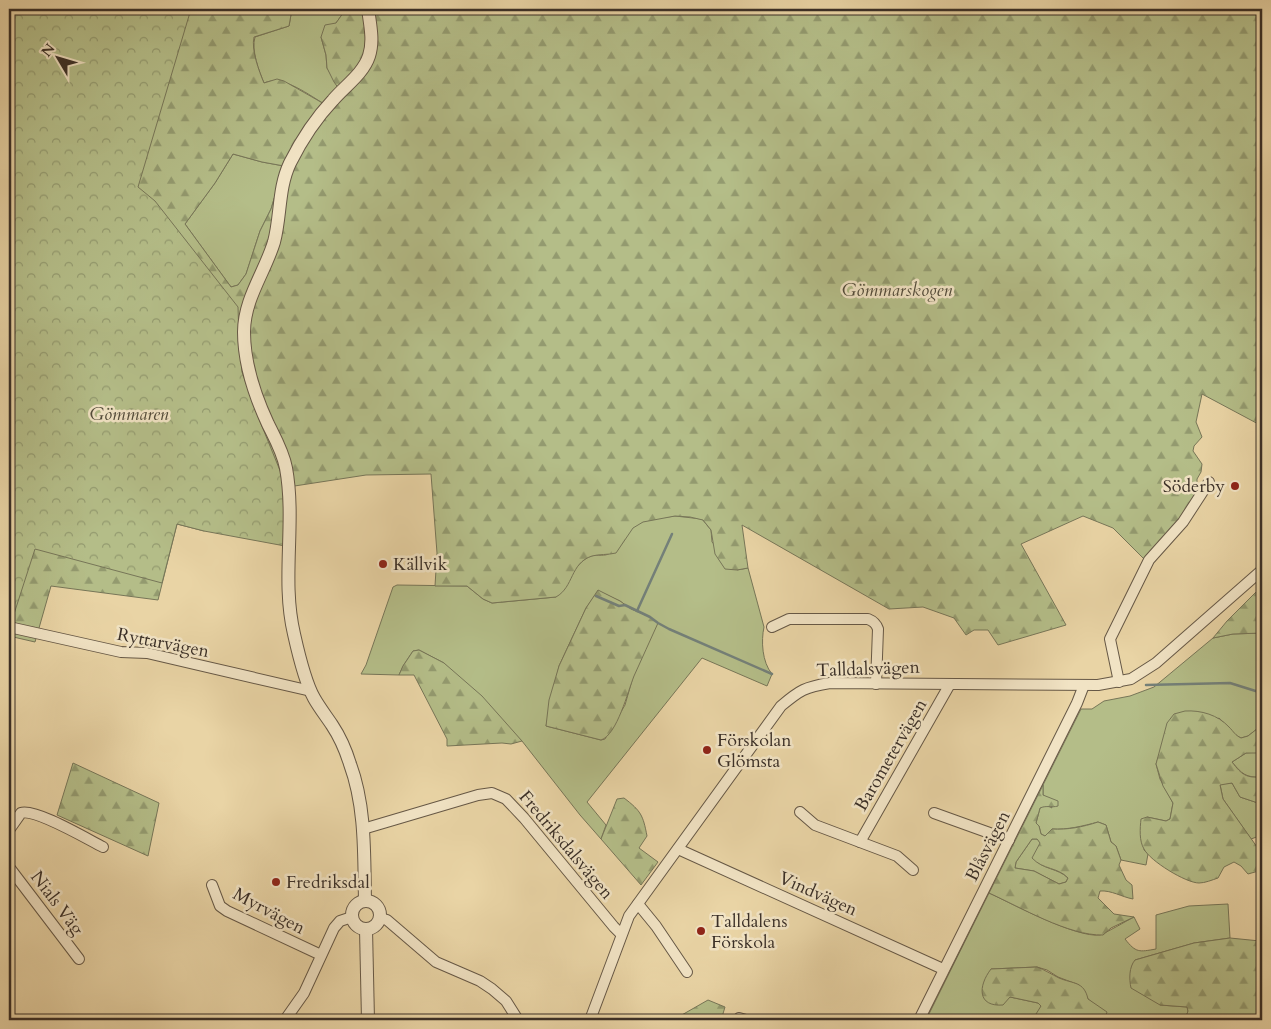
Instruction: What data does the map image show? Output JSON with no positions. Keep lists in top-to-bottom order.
{
  "streets": {
    "street": [
      "Ryttarvägen",
      "Talldalsvägen",
      "Barometervägen",
      "Fredriksdalsvägen",
      "Blåsvägen",
      "Vindvägen",
      "Nials Väg",
      "Myrvägen"
    ]
  },
  "crossings": [
    ["Talldalsvägen", "Barometervägen"],
    ["Talldalsvägen", "Fredriksdalsvägen"],
    ["Talldalsvägen", "Blåsvägen"],
    ["Talldalsvägen", "Vindvägen"],
    ["Blåsvägen", "Vindvägen"]
  ],
  "parks": ["Gömmarskogen", "Gömmaren"],
  "places": [
    "Söderby",
    "Källvik",
    "Förskolan Glömsta",
    "Fredriksdal",
    "Talldalens Förskola"
  ],
  "north": "top left"
}
